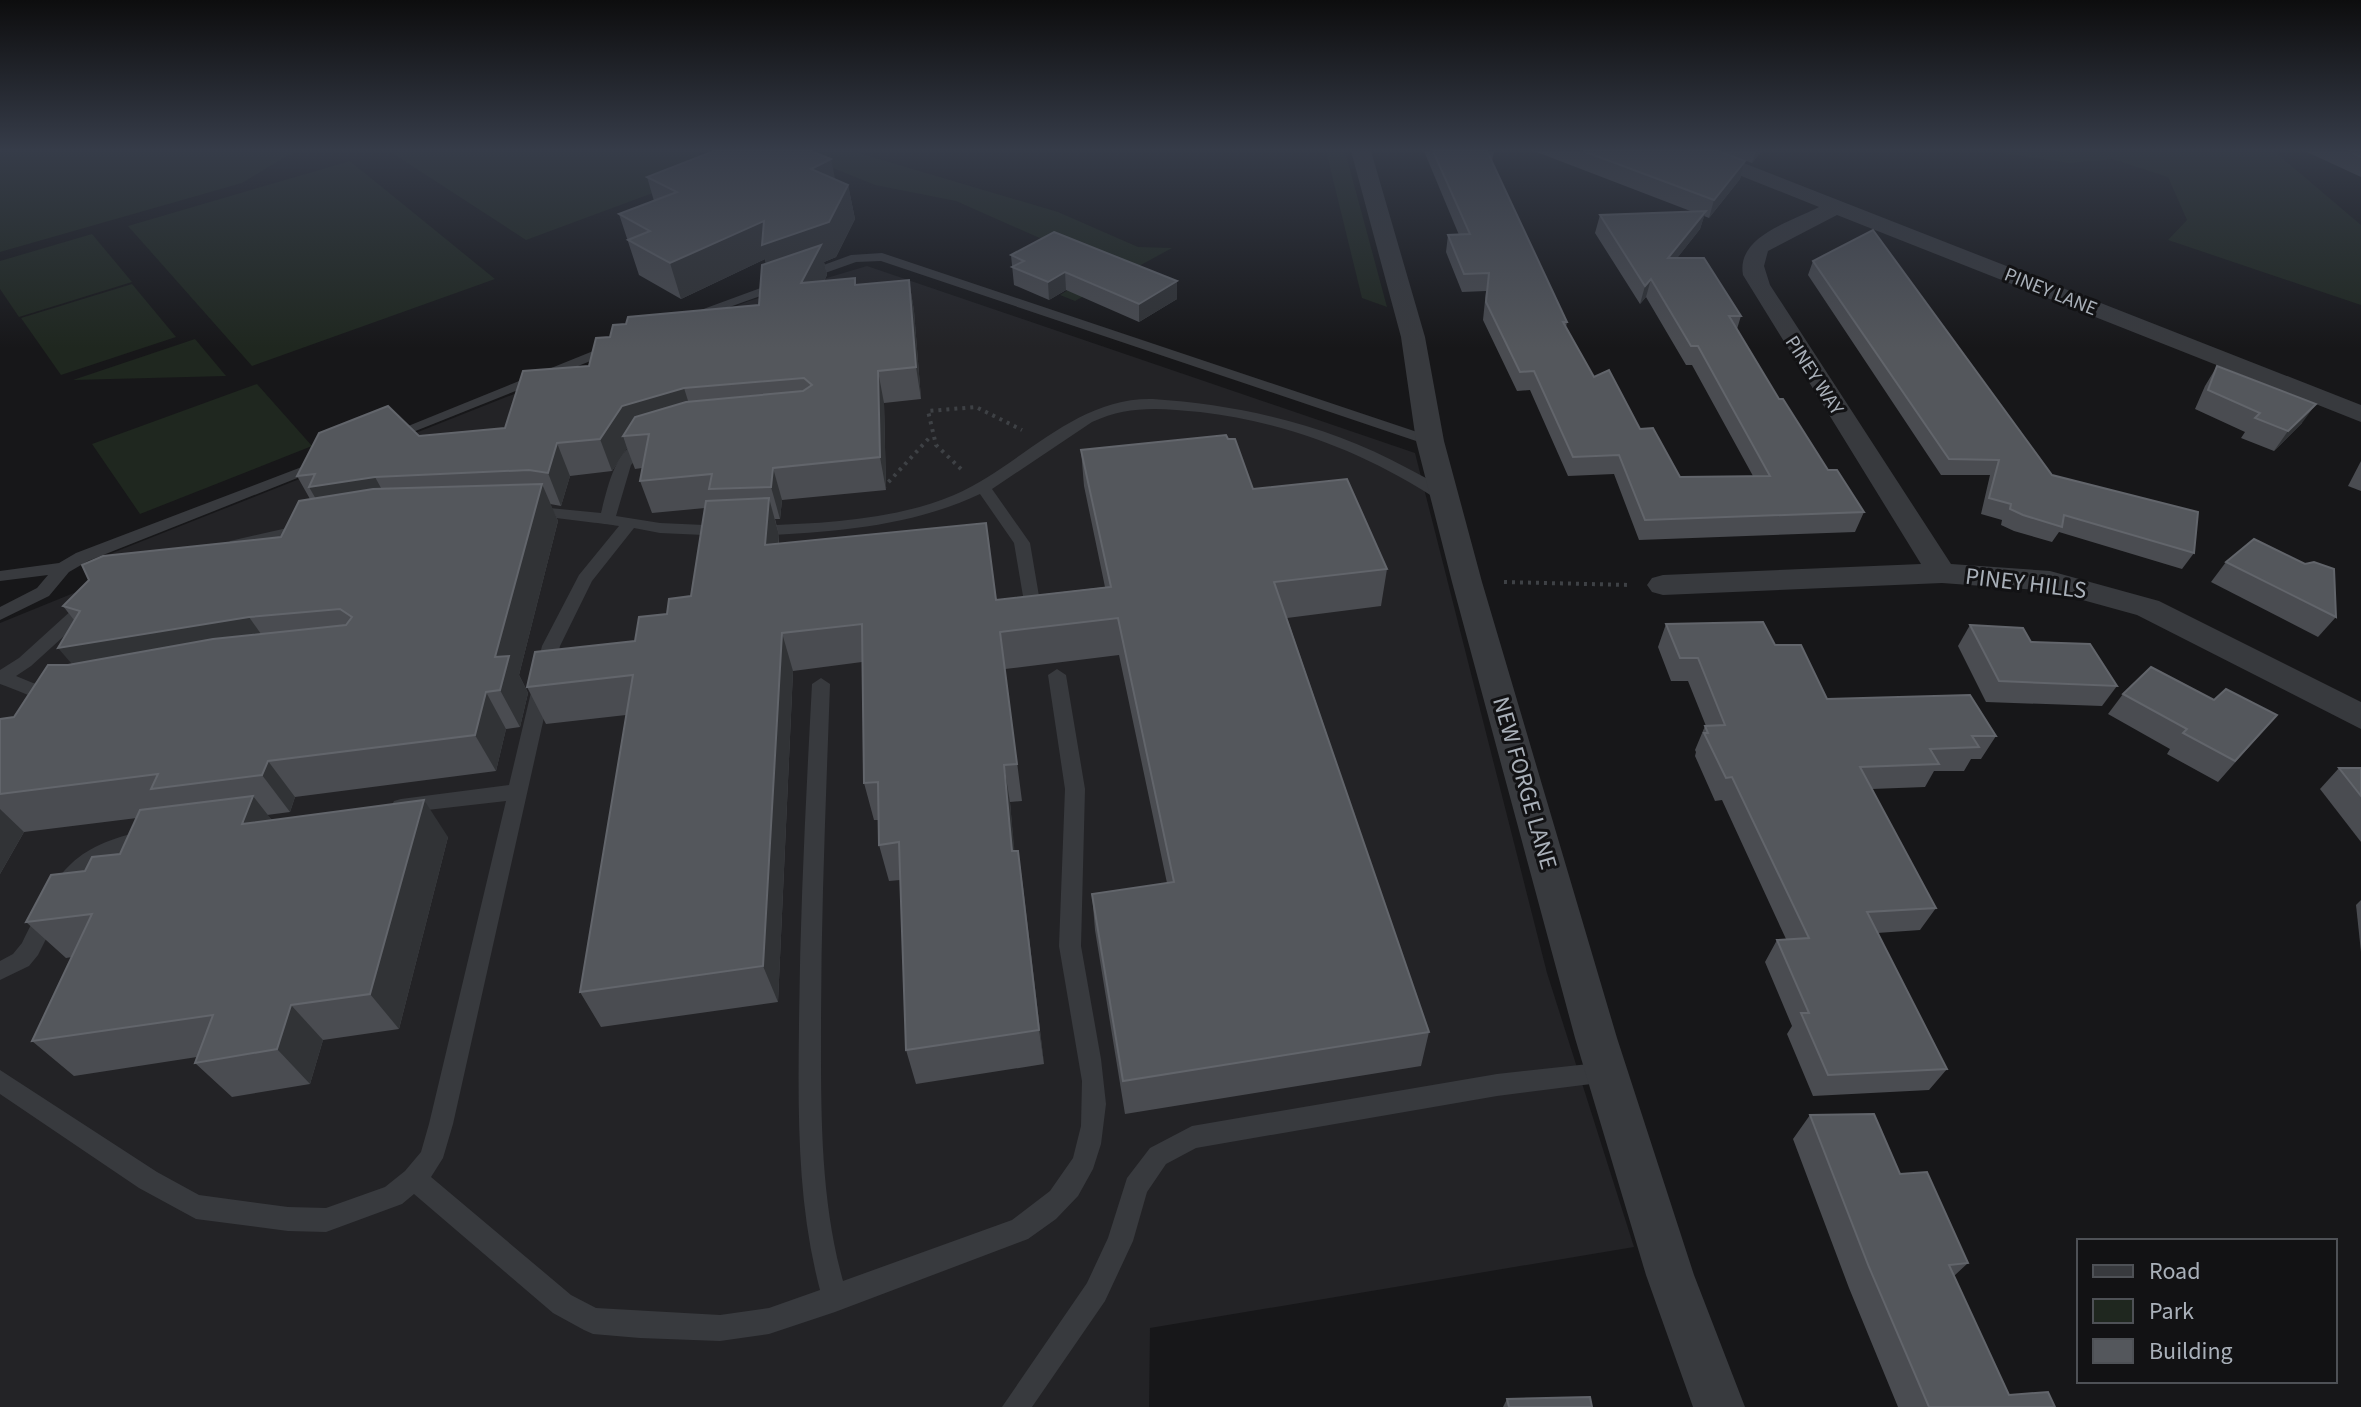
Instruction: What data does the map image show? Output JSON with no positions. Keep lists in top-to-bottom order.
{
  "streets": {
    "street": [
      "PINEY LANE",
      "PINEY WAY",
      "PINEY HILLS",
      "NEW FORGE LANE"
    ]
  },
  "crossings": [
    ["PINEY WAY", "PINEY HILLS"]
  ],
  "legend": ["Road", "Park", "Building"]
}
